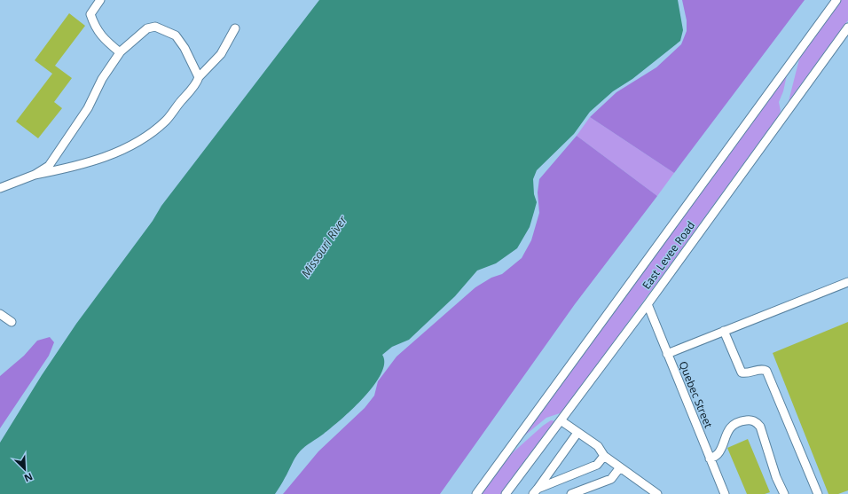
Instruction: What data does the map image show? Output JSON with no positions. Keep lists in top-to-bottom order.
{
  "streets": {
    "street": ["East Levee Road", "Quebec Street"]
  },
  "crossings": [
    ["East Levee Road", "Quebec Street"]
  ],
  "water": ["Missouri River"],
  "north": "bottom right"
}
